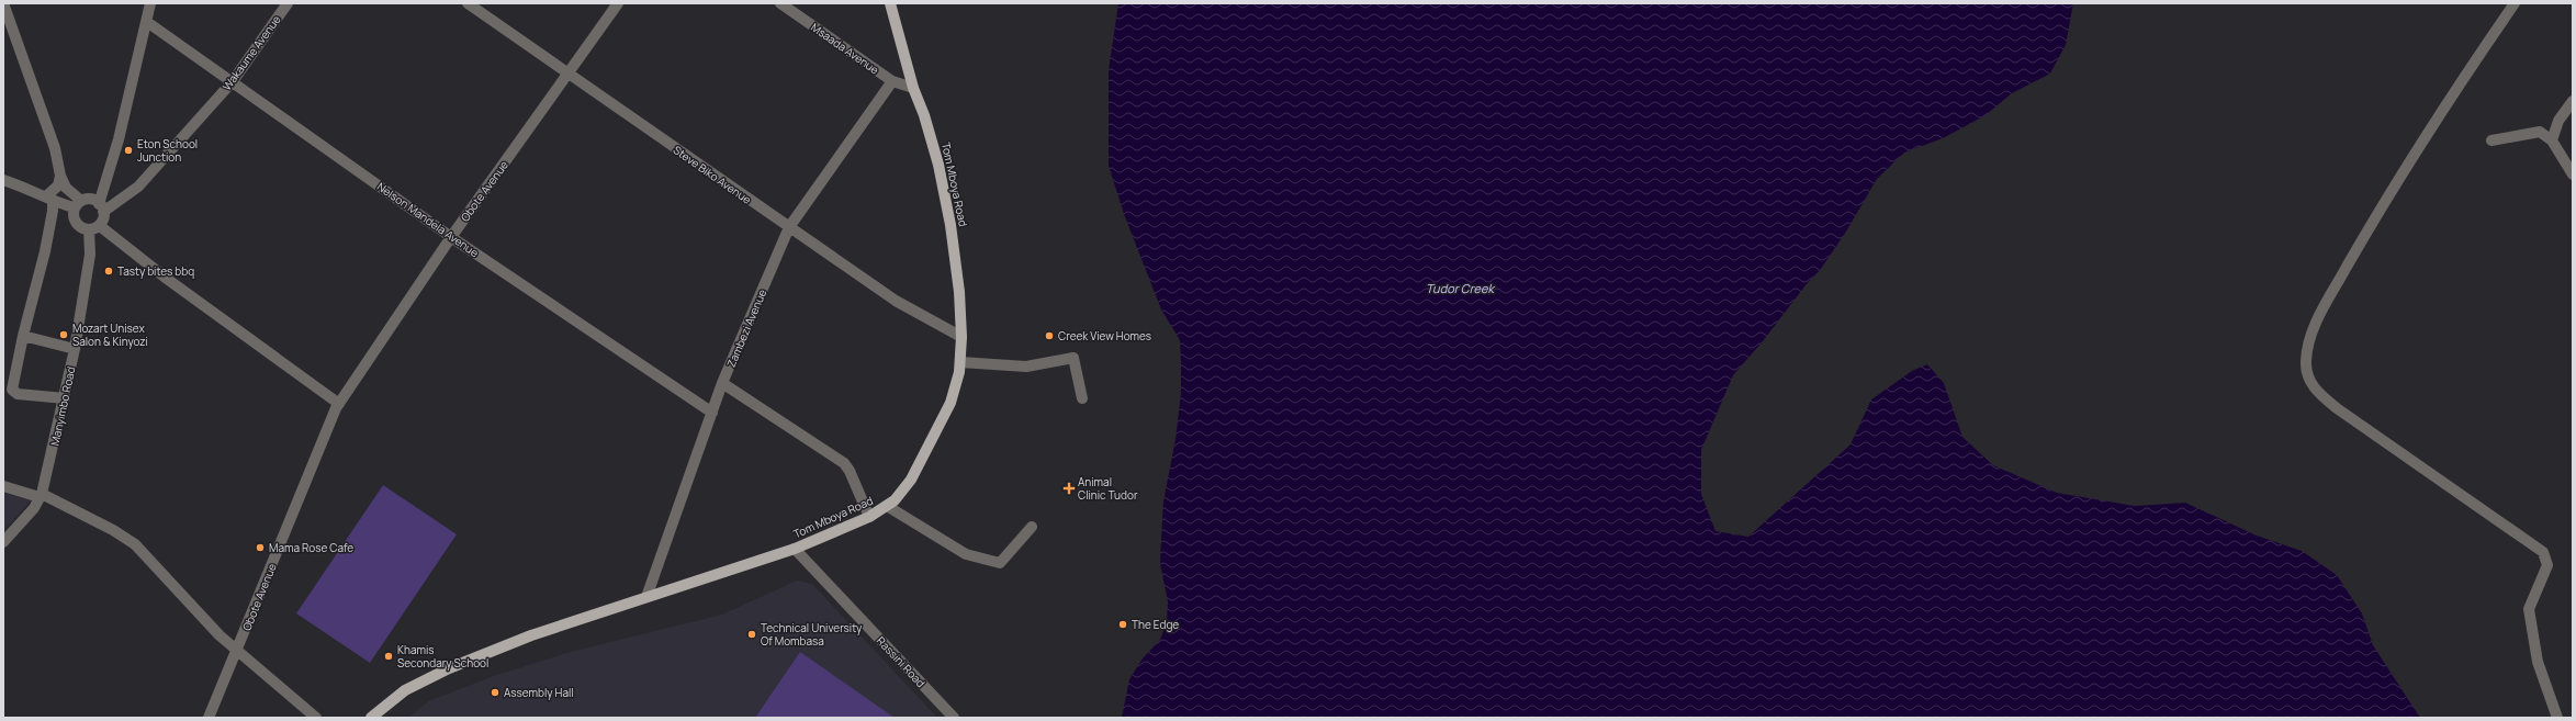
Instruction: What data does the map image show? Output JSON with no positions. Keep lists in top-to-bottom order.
{
  "streets": {
    "main road": ["Tom Mboya Road"],
    "street": [
      "Msaada Avenue",
      "Wakaume Avenue",
      "Steve Biko Avenue",
      "Obote Avenue",
      "Nelson Mandela Avenue",
      "Zambezi Avenue",
      "Manyimbo Road",
      "Rassini Road"
    ]
  },
  "crossings": [
    ["Msaada Avenue", "Tom Mboya Road"],
    ["Msaada Avenue", "Zambezi Avenue"],
    ["Wakaume Avenue", "Nelson Mandela Avenue"],
    ["Wakaume Avenue", "Manyimbo Road"],
    ["Steve Biko Avenue", "Tom Mboya Road"],
    ["Steve Biko Avenue", "Obote Avenue"],
    ["Steve Biko Avenue", "Zambezi Avenue"],
    ["Tom Mboya Road", "Zambezi Avenue"],
    ["Tom Mboya Road", "Rassini Road"],
    ["Obote Avenue", "Nelson Mandela Avenue"],
    ["Nelson Mandela Avenue", "Zambezi Avenue"]
  ],
  "water": ["Tudor Creek"],
  "places": {
    "other": [
      "Eton School Junction",
      "Tasty bites bbq",
      "Mozart Unisex Salon & Kinyozi",
      "Creek View Homes",
      "Mama Rose Cafe",
      "The Edge",
      "Technical University Of Mombasa",
      "Khamis Secondary School",
      "Assembly Hall"
    ],
    "health": ["Animal Clinic Tudor"]
  }
}
